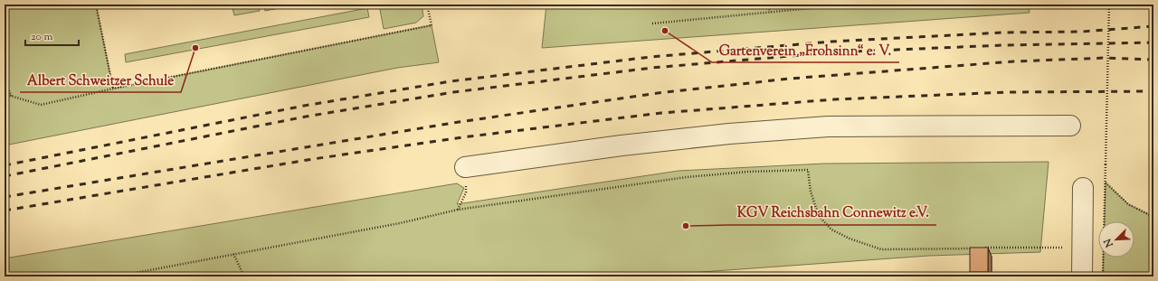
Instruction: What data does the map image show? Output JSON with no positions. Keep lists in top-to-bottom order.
{
  "places": ["Gartenverein „Frohsinn“ e. V.", "Albert Schweitzer Schule", "KGV Reichsbahn Connewitz e.V."],
  "scale_bar": "20 m",
  "north": "bottom left"
}
